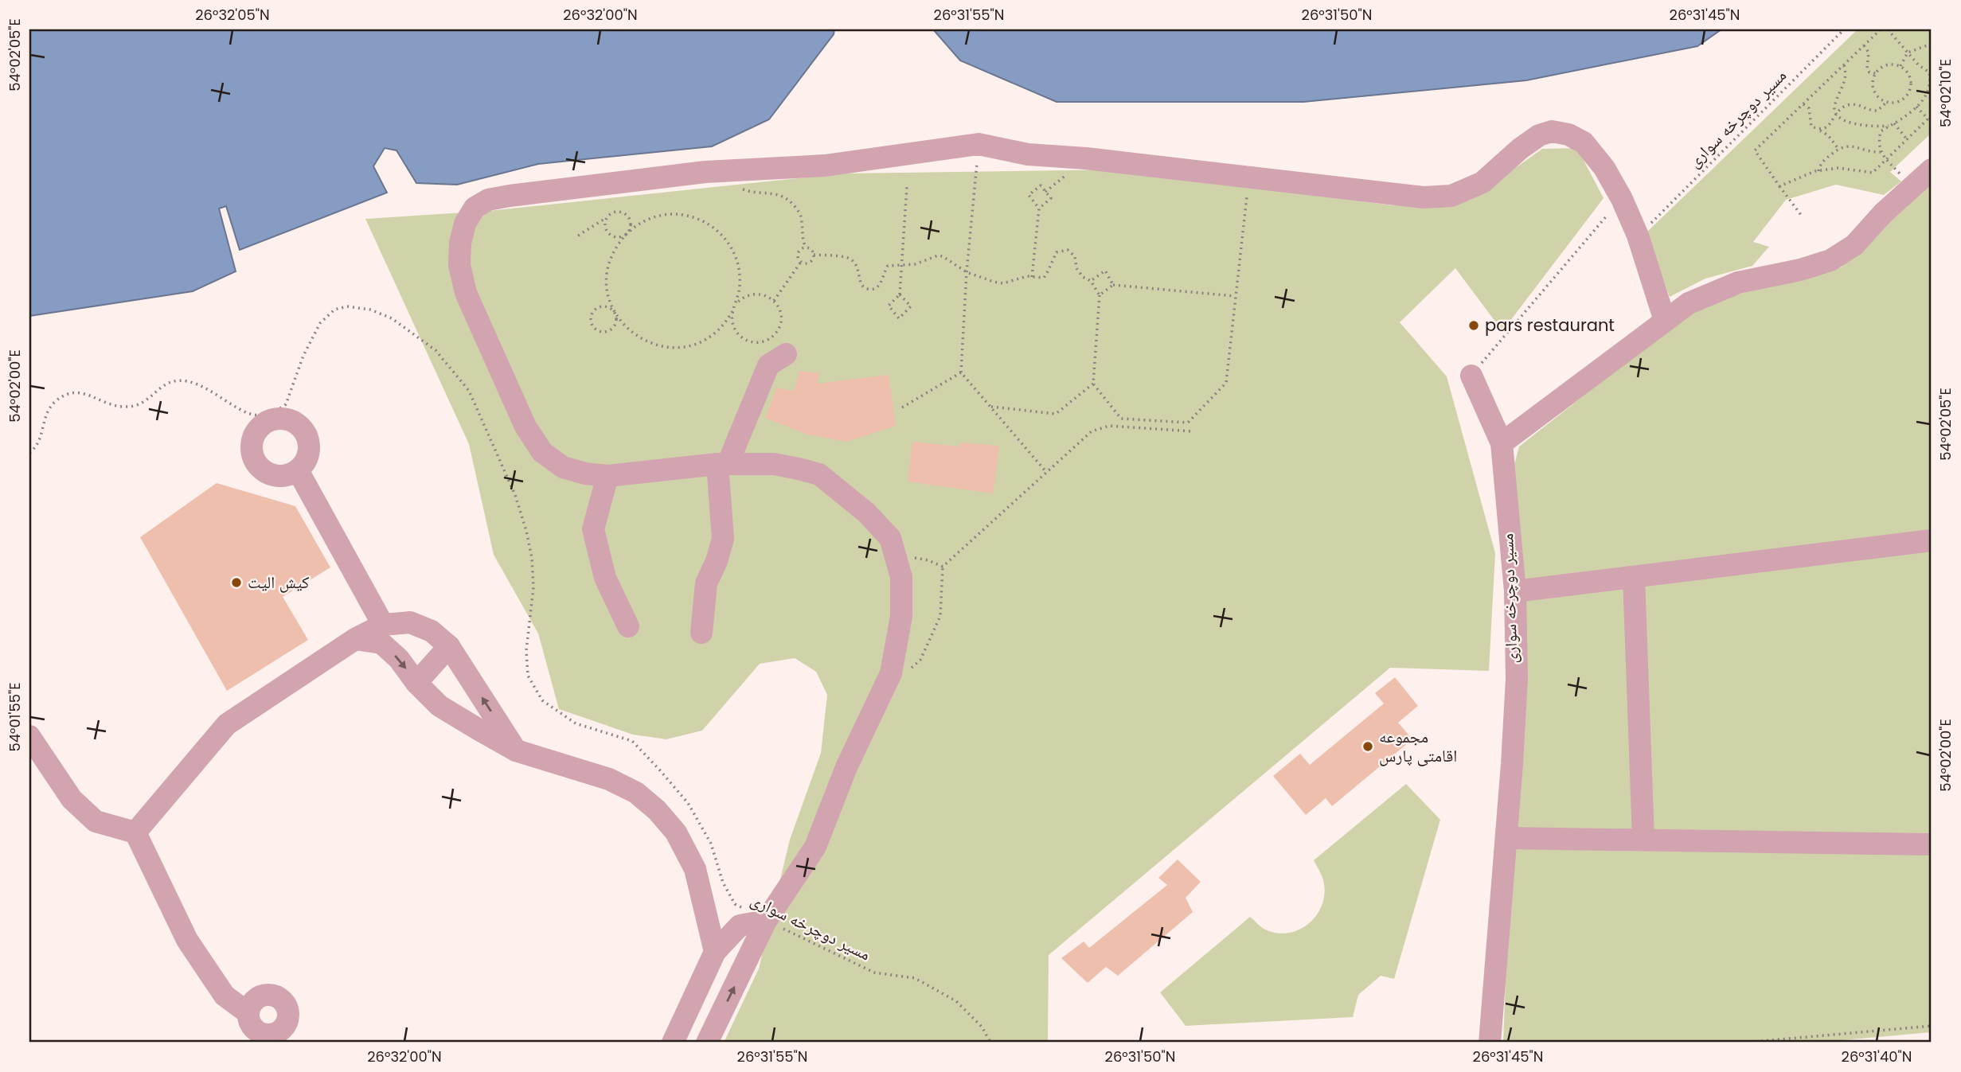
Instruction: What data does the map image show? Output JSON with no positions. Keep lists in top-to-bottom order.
{
  "streets": {
    "path": ["مسیر دوچرخه سواری"]
  },
  "places": ["pars restaurant", "کیش الیت", "مجموعه اقامتی پارس"],
  "coordinates": [
    "26°32'05\"N",
    "26°32'00\"N",
    "26°31'55\"N",
    "26°31'50\"N",
    "26°31'45\"N",
    "54°02'05\"E",
    "54°02'10\"E",
    "54°02'00\"E",
    "54°01'55\"E",
    "26°31'40\"N"
  ]
}
